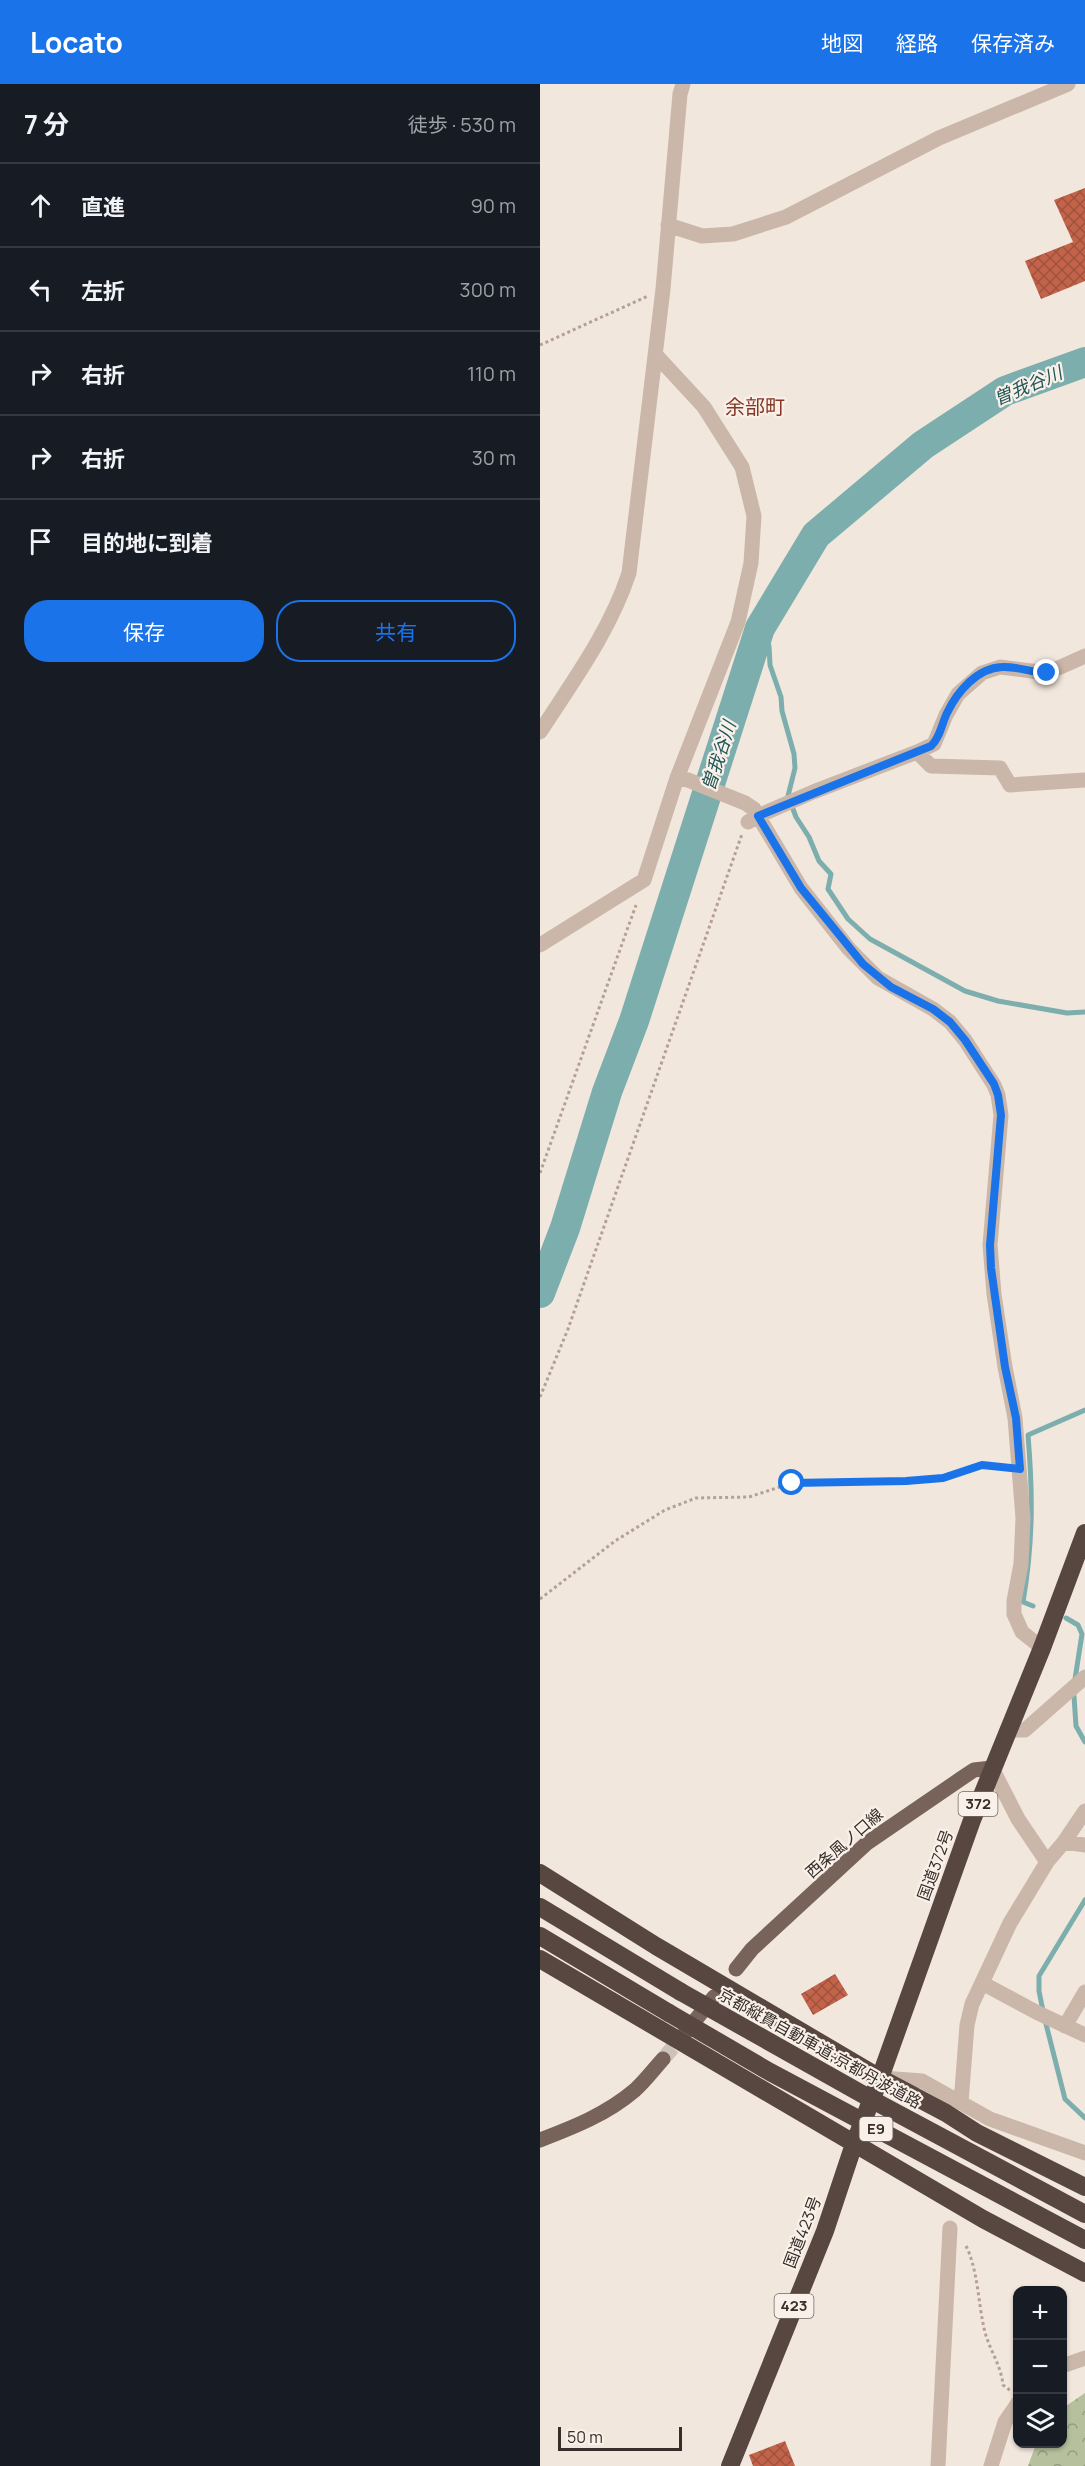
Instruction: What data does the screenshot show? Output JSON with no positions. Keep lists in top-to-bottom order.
{
  "streets": {
    "highway": [
      "372",
      "国道372号",
      "京都縦貫自動車道;京都丹波道路",
      "E9",
      "国道423号",
      "423"
    ],
    "main road": ["西条風ノ口線"]
  },
  "crossings": [
    ["西条風ノ口線", "国道372号"],
    ["国道372号", "国道423号"]
  ],
  "districts": ["余部町"],
  "water": ["曽我谷川"],
  "scale_bar": "50 m",
  "page": {
    "header": "Locato",
    "nav": ["地図", "経路", "保存済み"],
    "heading": ["7 分", "徒歩 · 530 m"],
    "list": [
      ["直進", "90 m"],
      ["左折", "300 m"],
      ["右折", "110 m"],
      ["右折", "30 m"],
      "目的地に到着"
    ],
    "buttons": ["保存", "共有"],
    "map_buttons": ["+", "−"],
    "scale": "50 m"
  }
}
